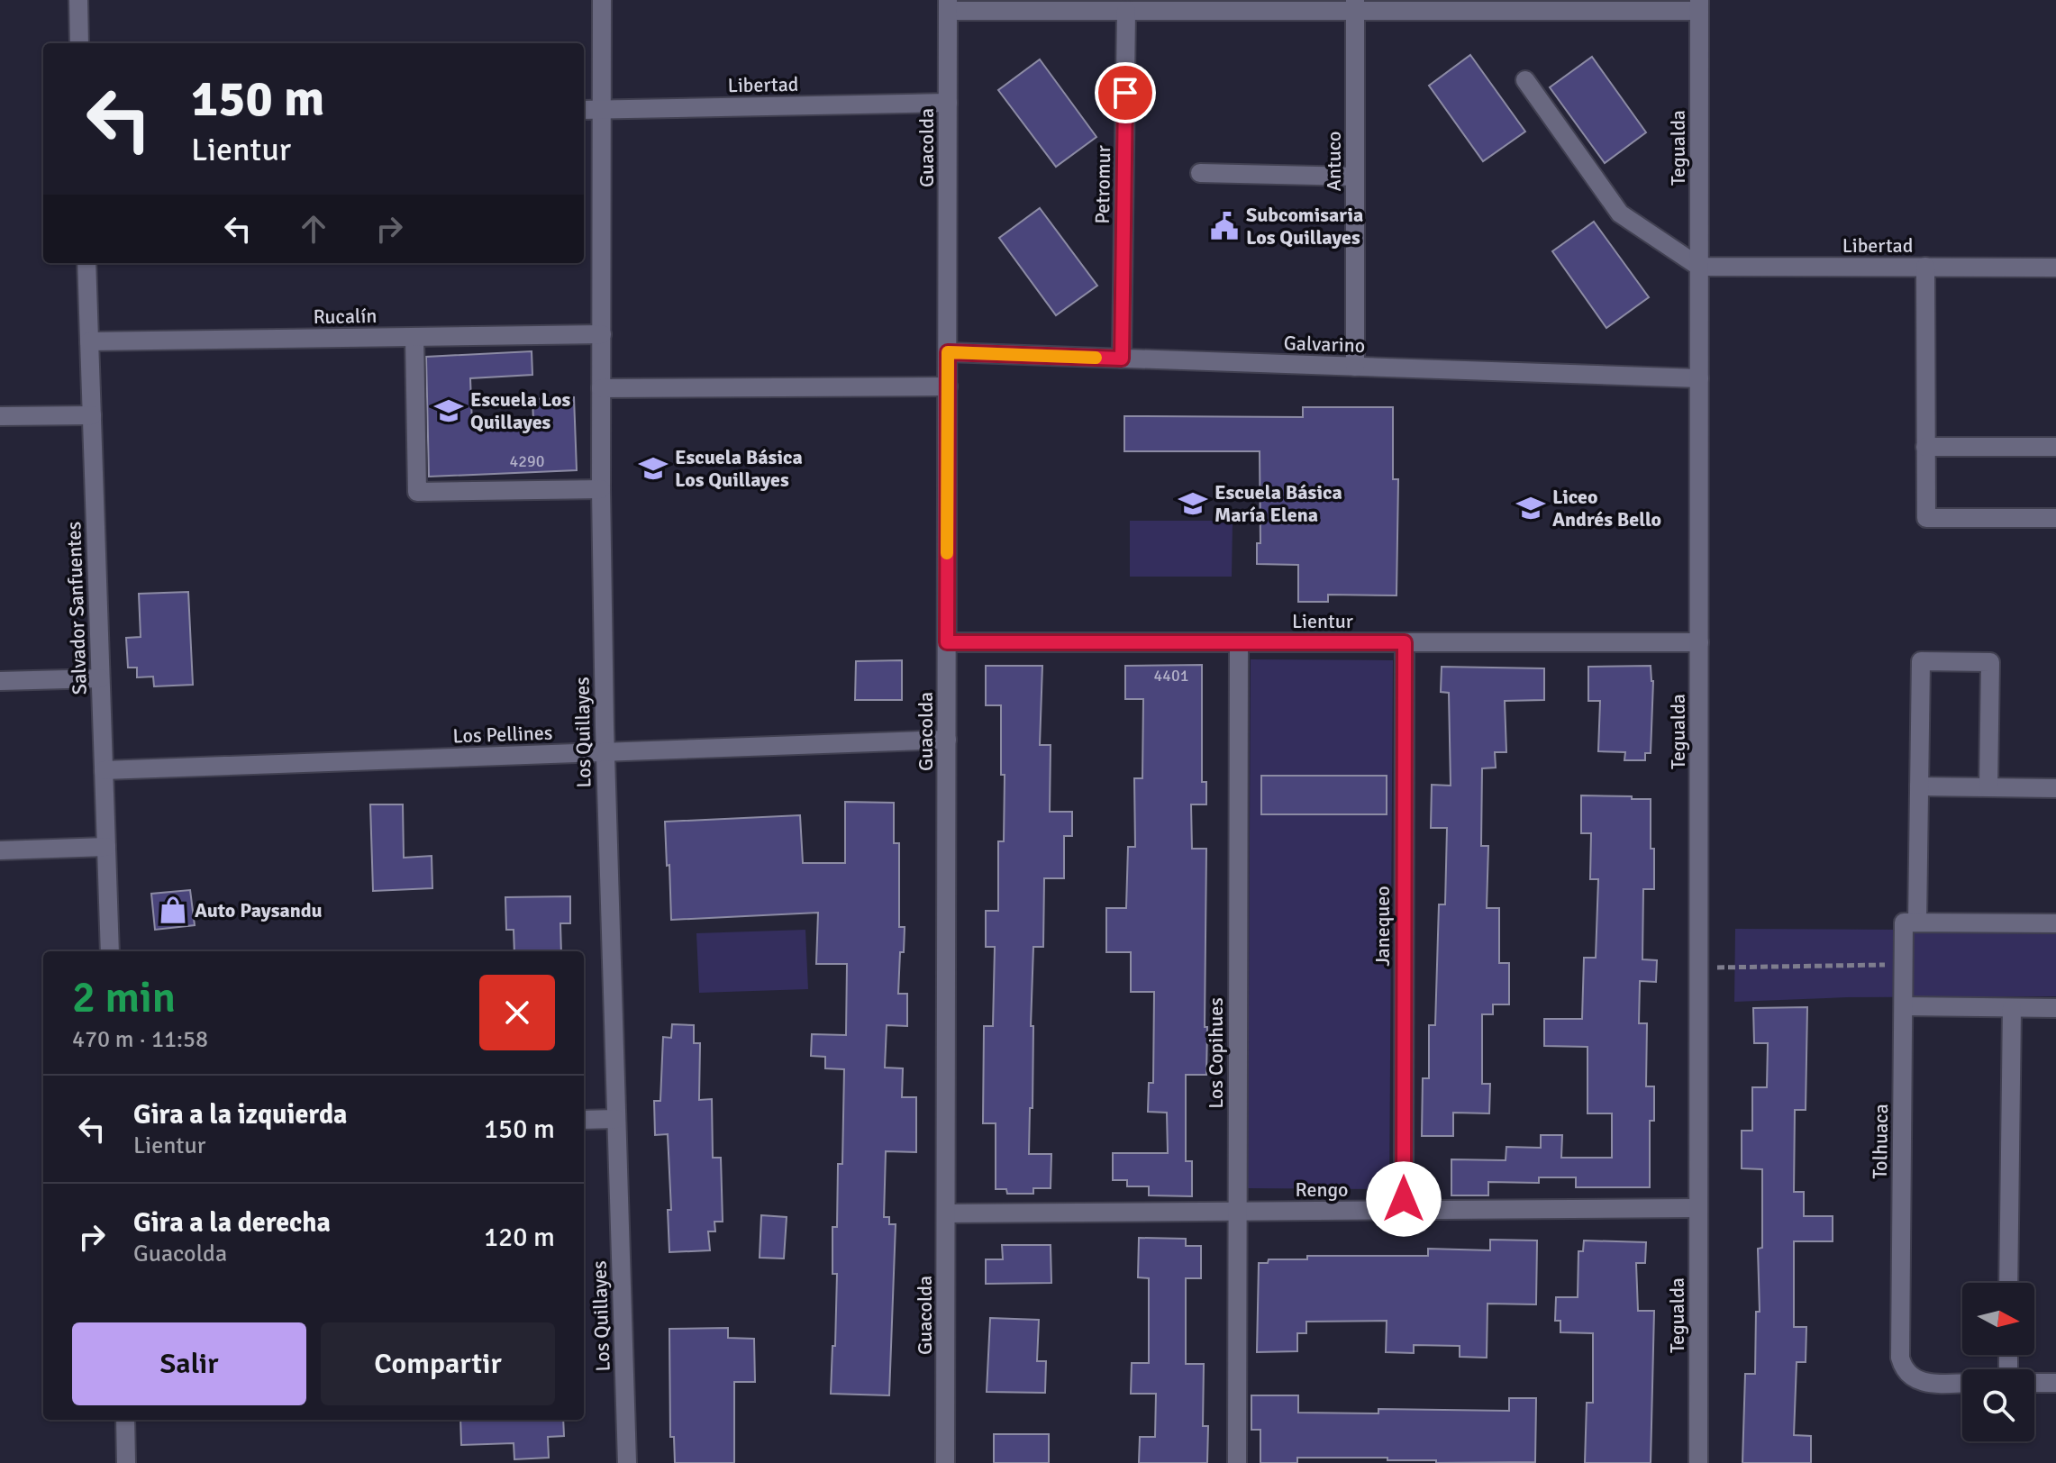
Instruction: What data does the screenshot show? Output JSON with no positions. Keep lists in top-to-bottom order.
{
  "streets": {
    "street": [
      "Libertad",
      "Guacolda",
      "Tegualda",
      "Antuco",
      "Petromur",
      "Rucalín",
      "Galvarino",
      "Salvador Sanfuentes",
      "Lientur",
      "Los Quillayes",
      "Los Pellines",
      "Janequeo",
      "Los Copihues",
      "Tolhuaca",
      "Rengo"
    ]
  },
  "crossings": [
    ["Libertad", "Guacolda"],
    ["Libertad", "Tegualda"],
    ["Libertad", "Los Quillayes"],
    ["Guacolda", "Galvarino"],
    ["Guacolda", "Lientur"],
    ["Guacolda", "Los Pellines"],
    ["Guacolda", "Rengo"],
    ["Tegualda", "Galvarino"],
    ["Tegualda", "Lientur"],
    ["Tegualda", "Rengo"],
    ["Antuco", "Galvarino"],
    ["Petromur", "Galvarino"],
    ["Rucalín", "Salvador Sanfuentes"],
    ["Rucalín", "Los Quillayes"],
    ["Salvador Sanfuentes", "Los Pellines"],
    ["Lientur", "Janequeo"],
    ["Lientur", "Los Copihues"],
    ["Los Quillayes", "Los Pellines"],
    ["Janequeo", "Rengo"],
    ["Los Copihues", "Rengo"]
  ],
  "places": {
    "public building": ["Subcomisaria Los Quillayes"],
    "school or university": [
      "Escuela Los Quillayes",
      "Escuela Básica Los Quillayes",
      "Escuela Básica María Elena",
      "Liceo Andrés Bello"
    ],
    "shop": ["Auto Paysandu"]
  },
  "house_numbers": ["4290", "4401"],
  "north": "right",
  "page": {
    "turn": ["150 m", "Lientur"],
    "heading": ["2 min", "470 m · 11:58"],
    "list": [
      {
        "name": "Gira a la izquierda",
        "note": "Lientur",
        "value": "150 m"
      },
      {
        "name": "Gira a la derecha",
        "note": "Guacolda",
        "value": "120 m"
      }
    ],
    "buttons": ["Salir", "Compartir"]
  }
}
